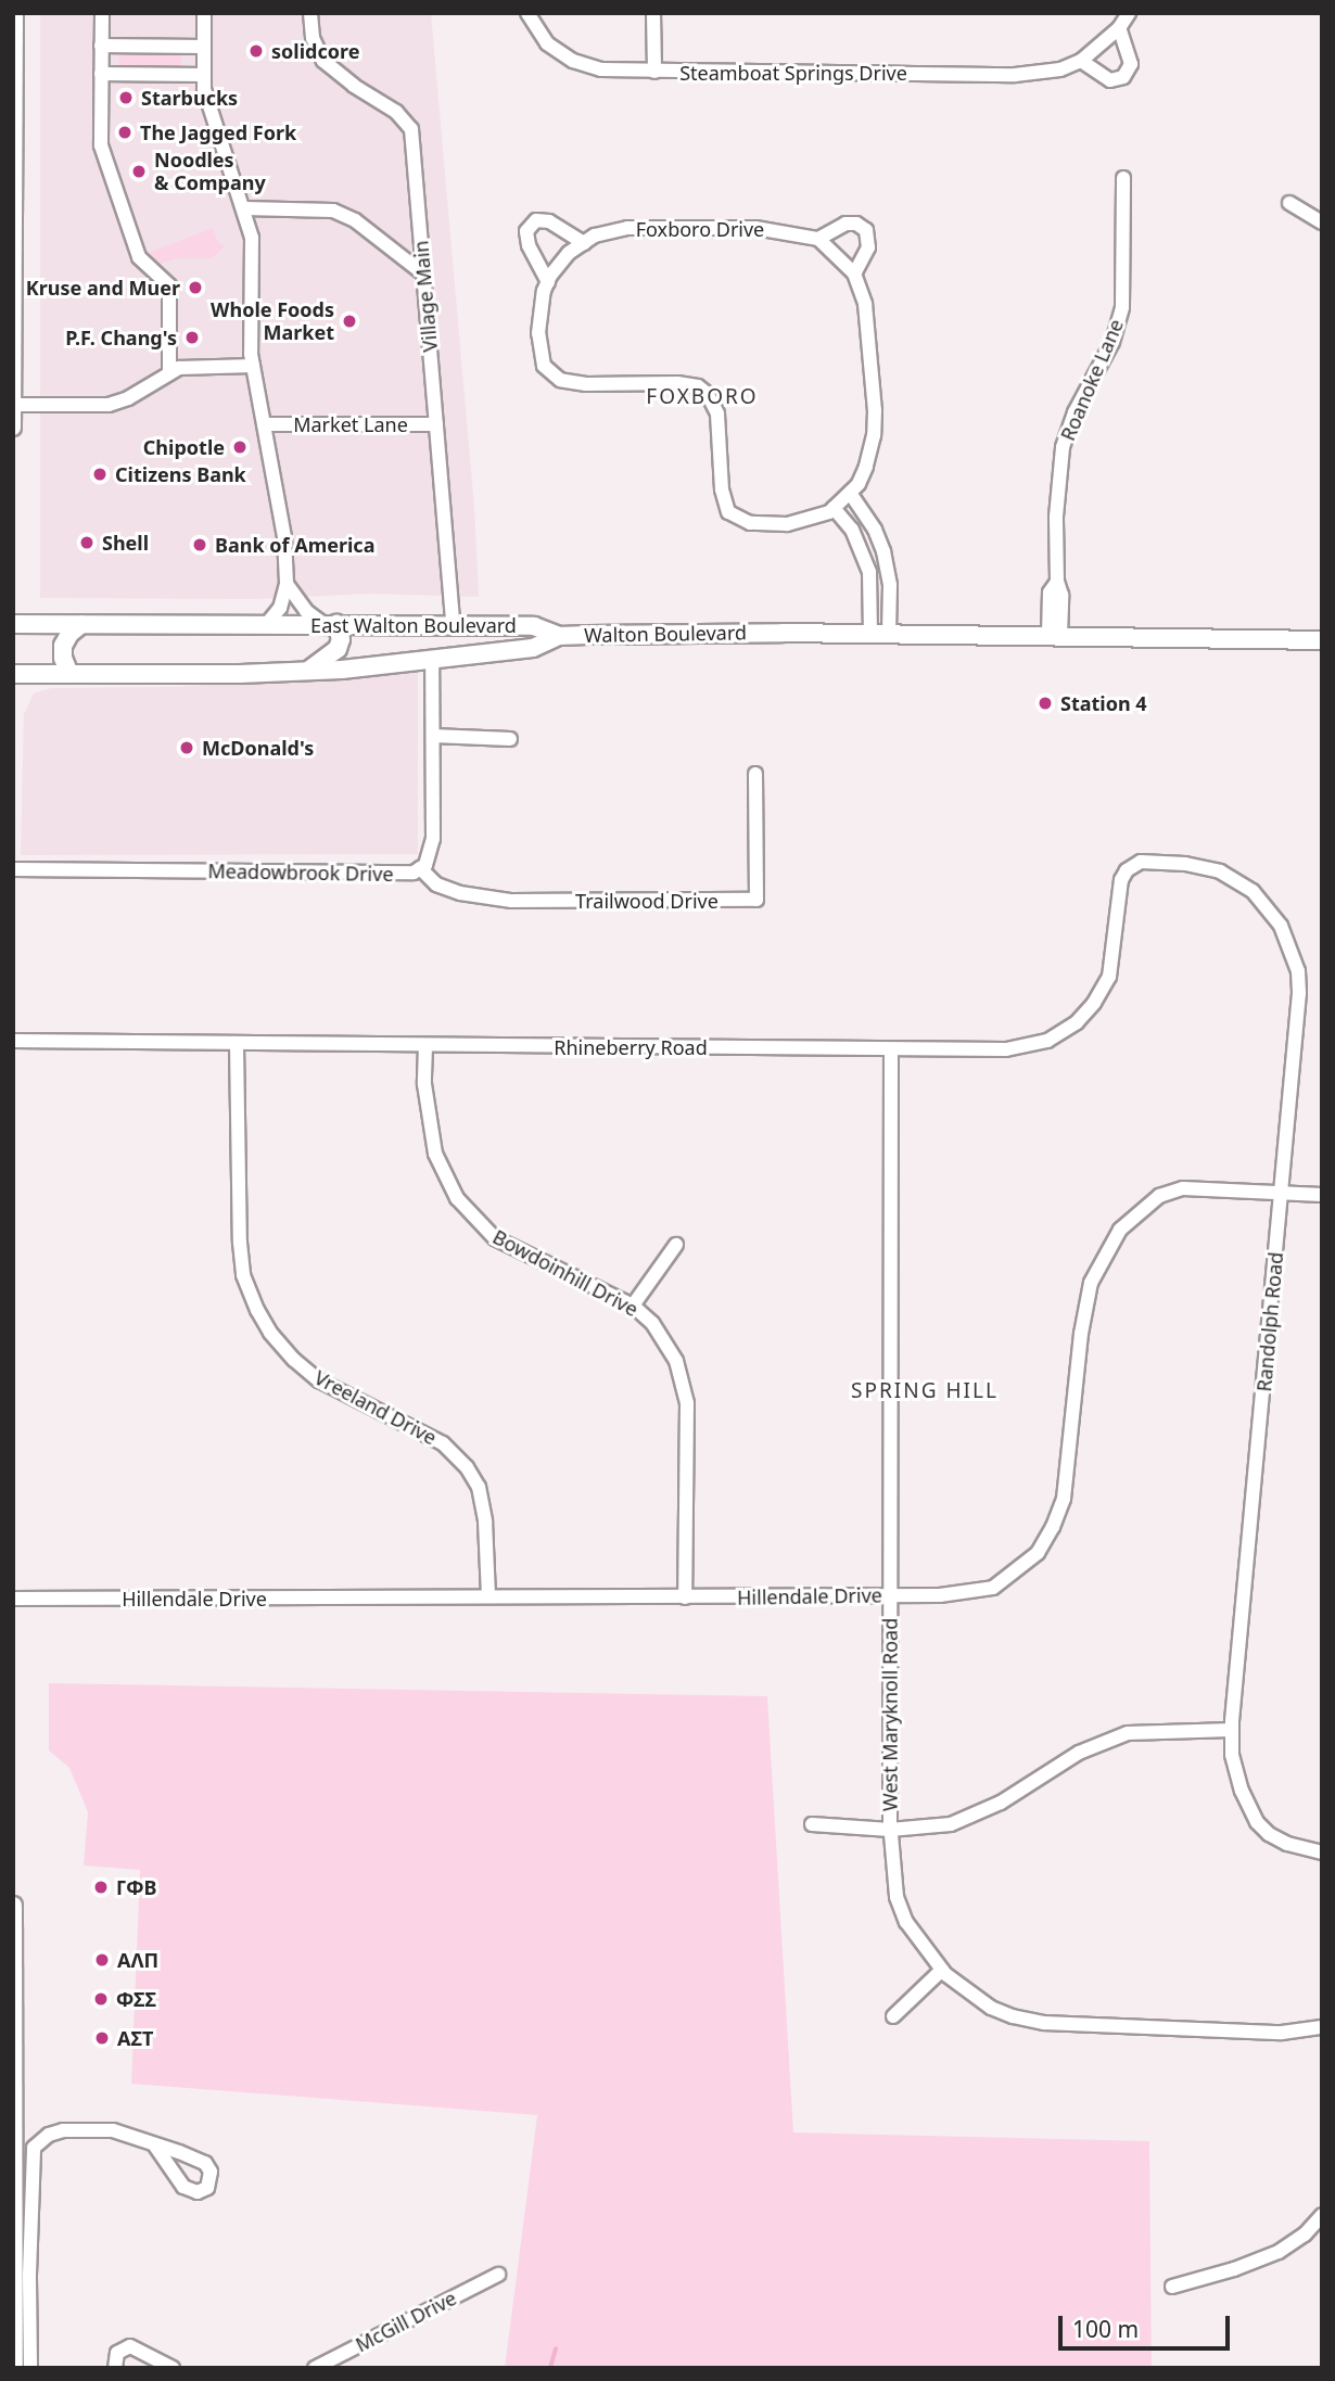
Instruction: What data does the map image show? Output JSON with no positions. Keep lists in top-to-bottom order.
{
  "streets": {
    "main road": ["East Walton Boulevard", "Walton Boulevard"],
    "street": [
      "Steamboat Springs Drive",
      "Foxboro Drive",
      "Village Main",
      "Roanoke Lane",
      "Market Lane",
      "Meadowbrook Drive",
      "Trailwood Drive",
      "Rhineberry Road",
      "Bowdoinhill Drive",
      "Randolph Road",
      "Vreeland Drive",
      "Hillendale Drive",
      "West Maryknoll Road",
      "McGill Drive"
    ]
  },
  "crossings": [
    ["Village Main", "Market Lane"],
    ["Village Main", "East Walton Boulevard"],
    ["Roanoke Lane", "Walton Boulevard"],
    ["East Walton Boulevard", "Walton Boulevard"],
    ["Walton Boulevard", "Meadowbrook Drive"],
    ["Meadowbrook Drive", "Trailwood Drive"],
    ["Rhineberry Road", "Bowdoinhill Drive"],
    ["Rhineberry Road", "Randolph Road"],
    ["Rhineberry Road", "Vreeland Drive"],
    ["Rhineberry Road", "West Maryknoll Road"],
    ["Bowdoinhill Drive", "Hillendale Drive"],
    ["Randolph Road", "Hillendale Drive"],
    ["Vreeland Drive", "Hillendale Drive"],
    ["Hillendale Drive", "West Maryknoll Road"]
  ],
  "districts": ["FOXBORO", "SPRING HILL"],
  "places": [
    "solidcore",
    "Starbucks",
    "The Jagged Fork",
    "Noodles & Company",
    "Kruse and Muer",
    "Whole Foods Market",
    "P.F. Chang's",
    "Chipotle",
    "Citizens Bank",
    "Shell",
    "Bank of America",
    "Station 4",
    "McDonald's",
    "ΓΦB",
    "AΛΠ",
    "ΦΣΣ",
    "AΣΤ"
  ],
  "scale_bar": "100 m"
}
